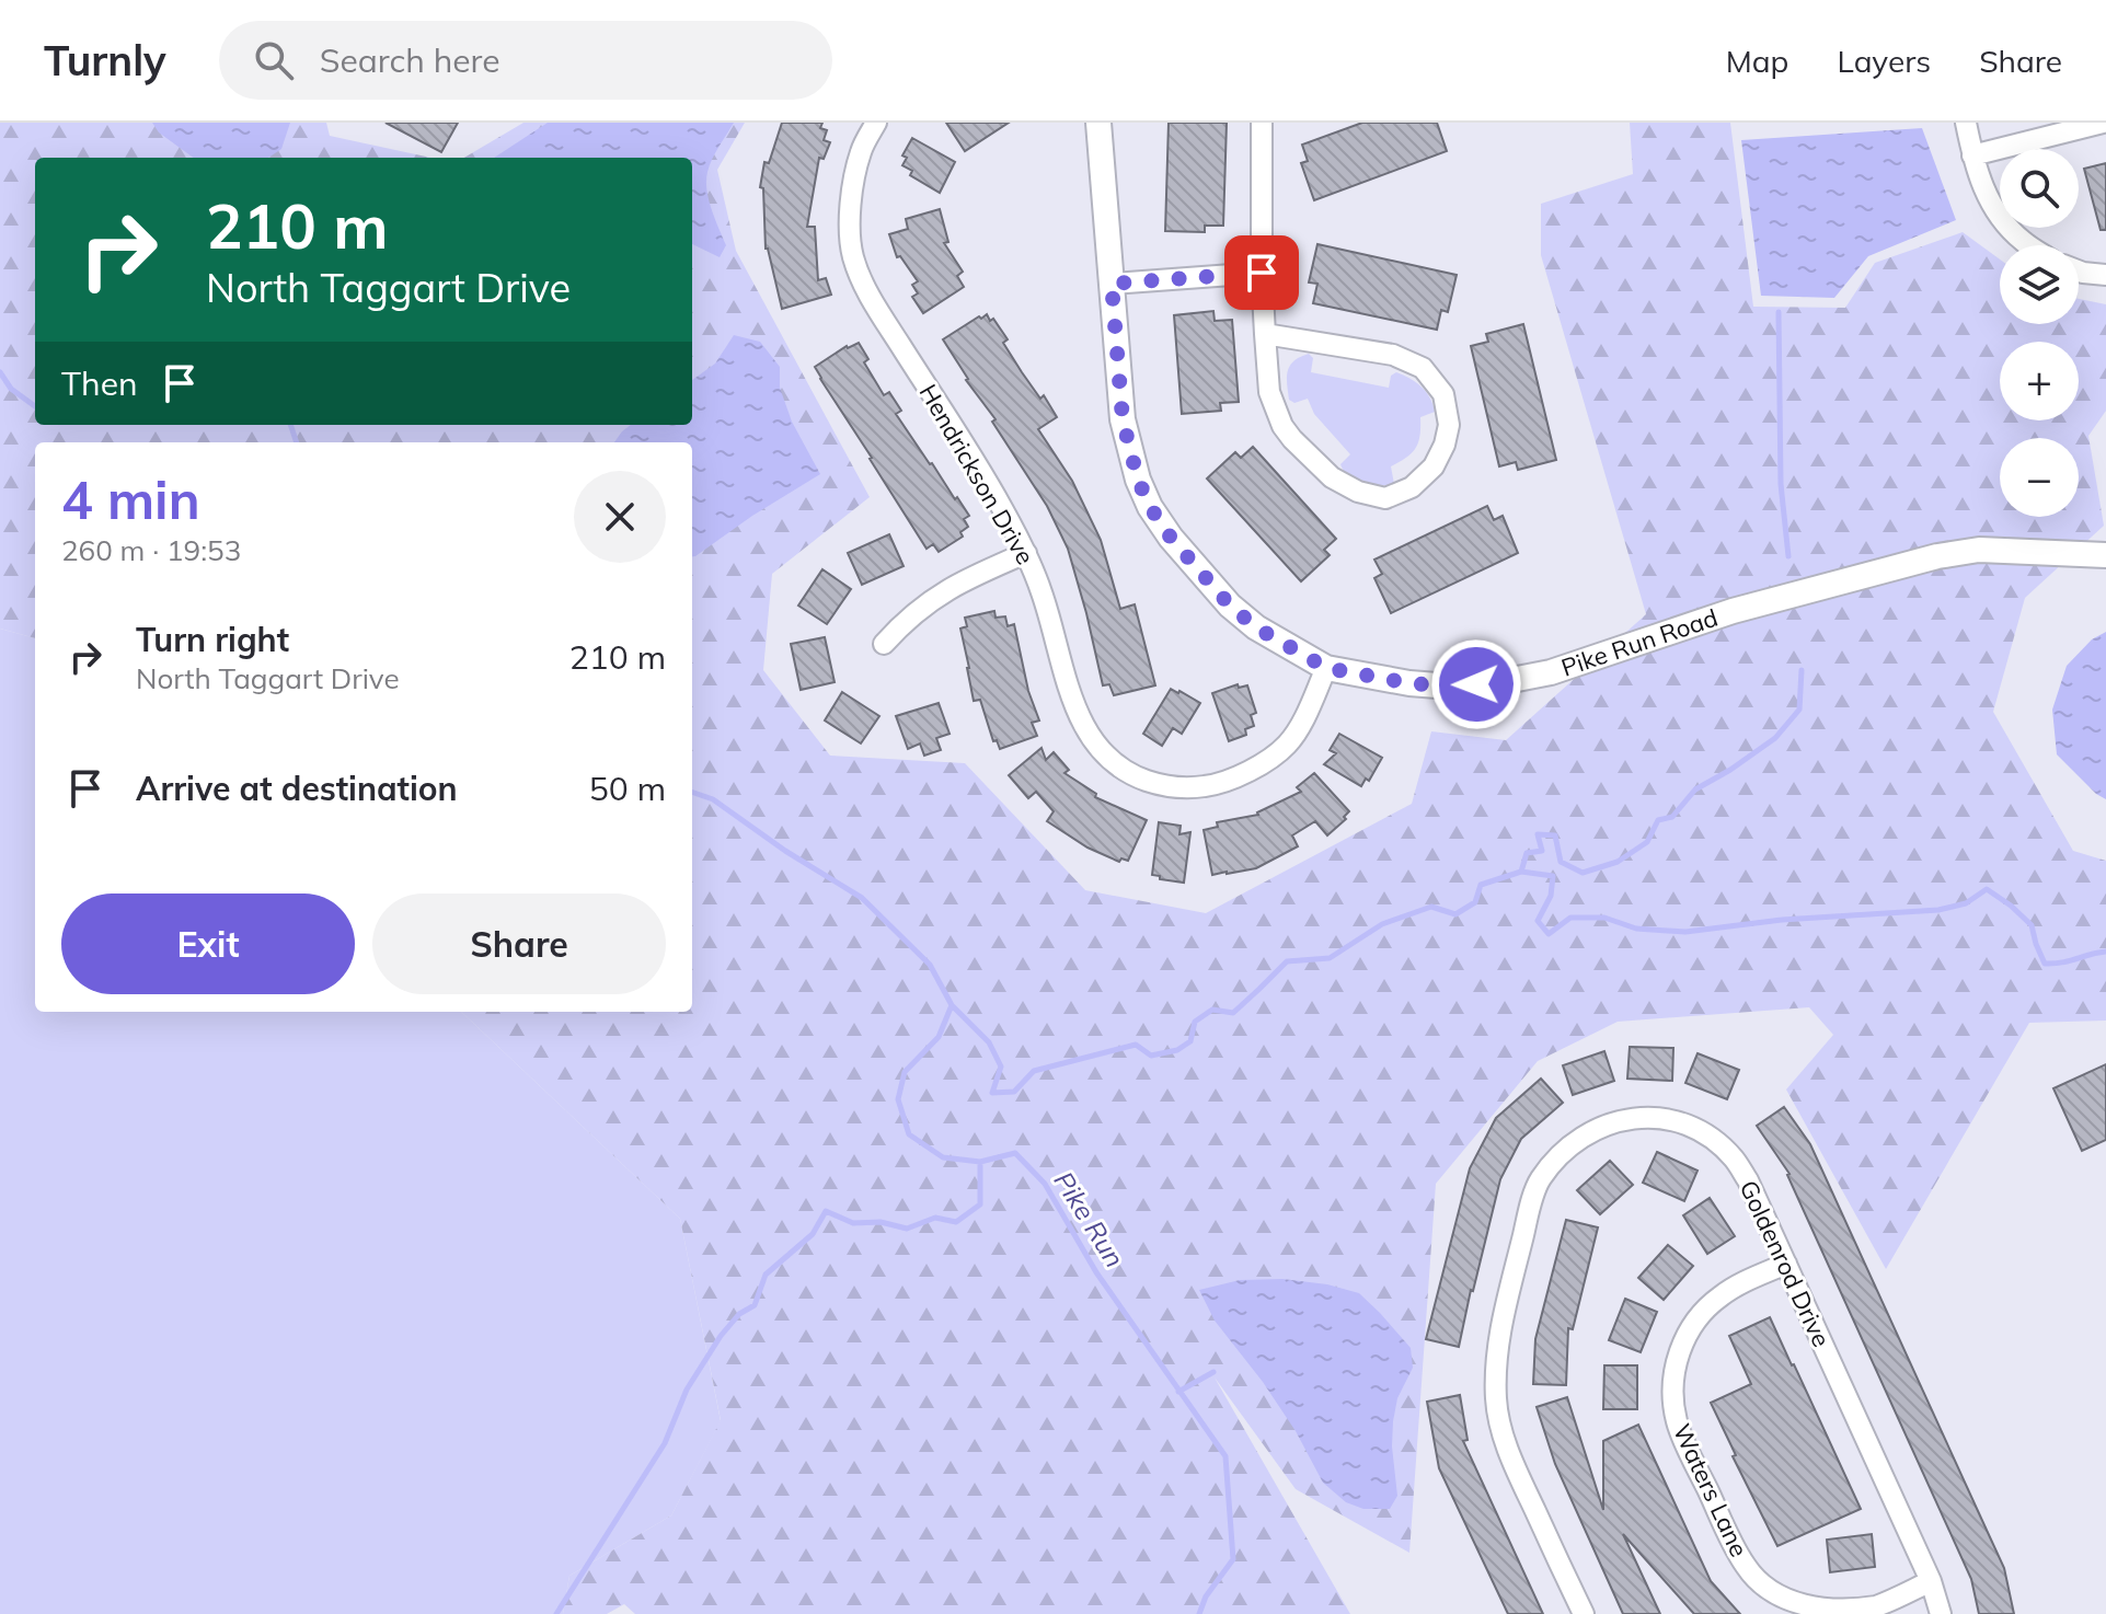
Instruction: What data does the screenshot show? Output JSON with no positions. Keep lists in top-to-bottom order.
{
  "streets": {
    "street": [
      "Hendrickson Drive",
      "Pike Run Road",
      "Goldenrod Drive",
      "Waters Lane"
    ]
  },
  "crossings": [
    ["Hendrickson Drive", "Pike Run Road"],
    ["Goldenrod Drive", "Waters Lane"]
  ],
  "water": ["Pike Run"],
  "page": {
    "header": "Turnly",
    "search": "Search here",
    "nav": ["Map", "Layers", "Share"],
    "map_buttons": ["+", "−"],
    "turn": ["210 m", "North Taggart Drive"],
    "then": "Then",
    "heading": ["4 min", "260 m · 19:53"],
    "list": [
      {
        "name": "Turn right",
        "note": "North Taggart Drive",
        "value": "210 m"
      },
      {
        "name": "Arrive at destination",
        "value": "50 m"
      }
    ],
    "buttons": ["Exit", "Share"]
  }
}
